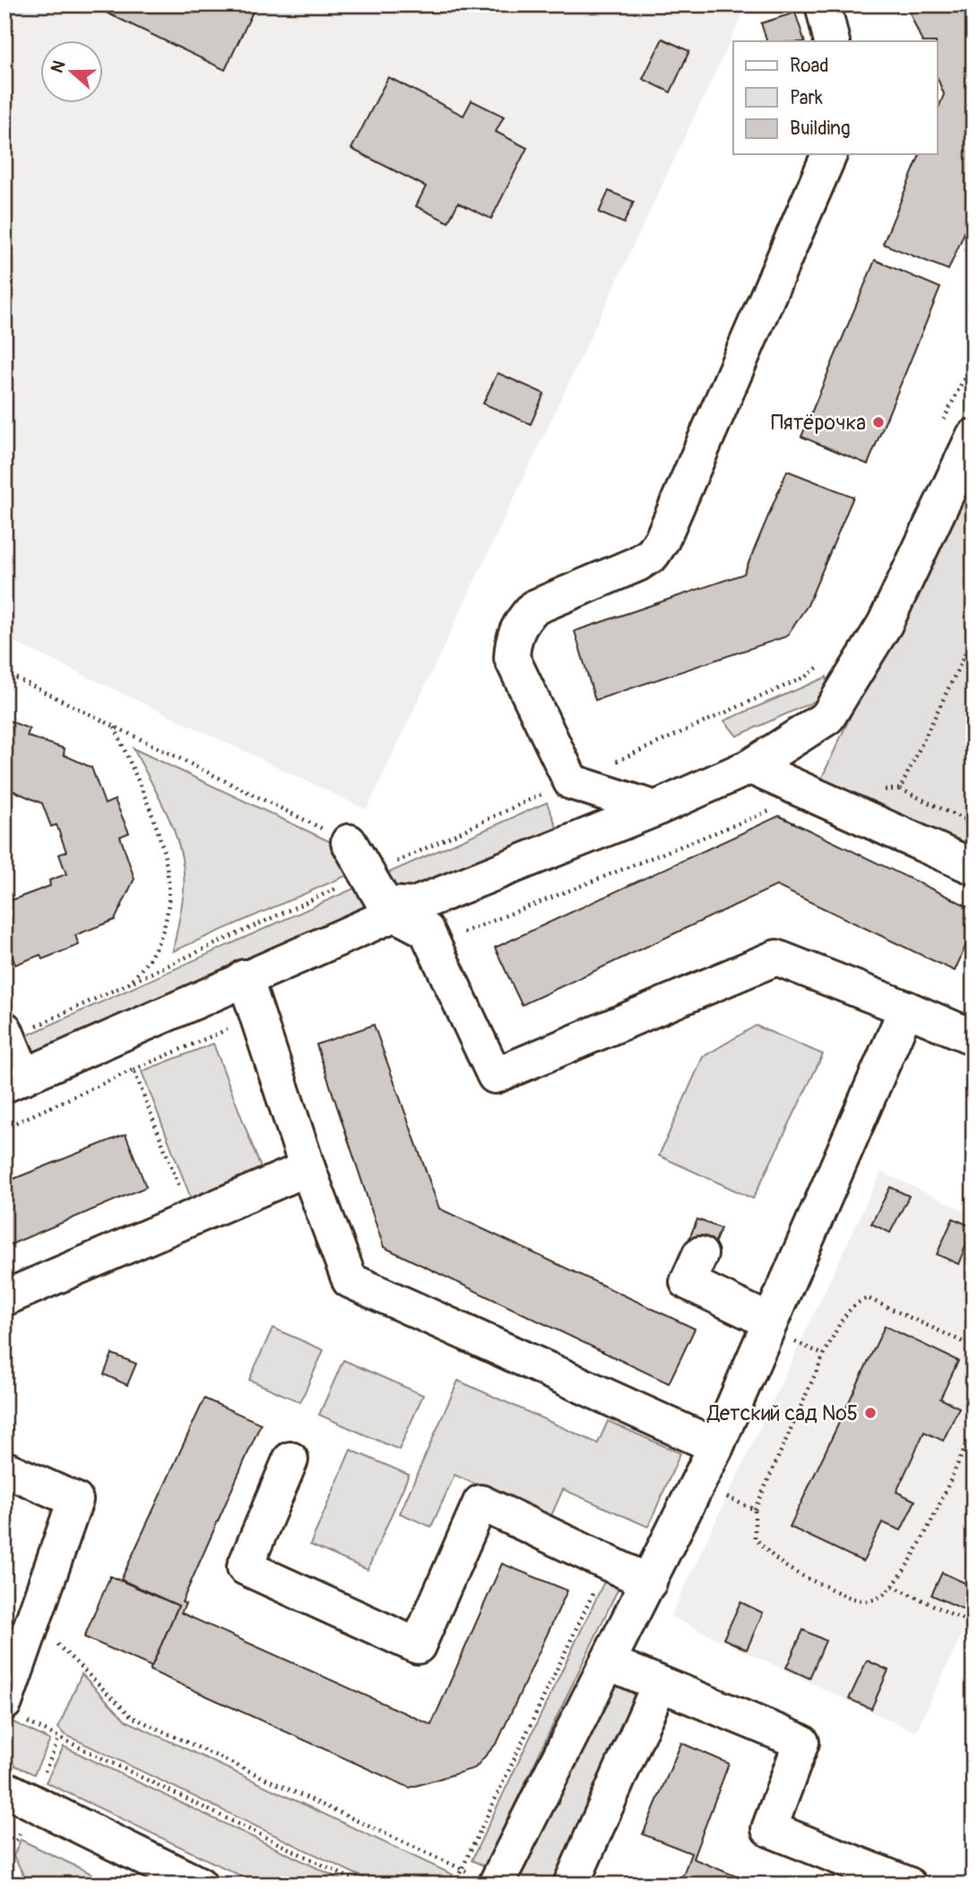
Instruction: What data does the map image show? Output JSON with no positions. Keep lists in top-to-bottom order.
{
  "places": ["Пятёрочка", "Детский сад №5"],
  "legend": ["Road", "Park", "Building"],
  "north": "left"
}
